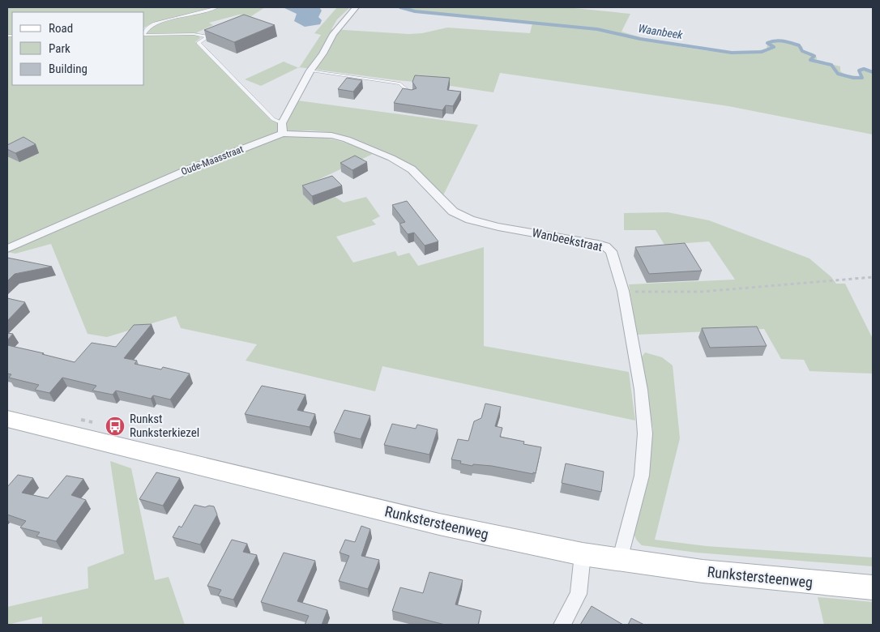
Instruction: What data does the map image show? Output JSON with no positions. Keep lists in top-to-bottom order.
{
  "streets": {
    "street": ["Oude-Maasstraat", "Wanbeekstraat", "Runkstersteenweg"]
  },
  "crossings": [
    ["Oude-Maasstraat", "Wanbeekstraat"],
    ["Wanbeekstraat", "Runkstersteenweg"]
  ],
  "water": ["Waanbeek"],
  "places": {
    "bus stop": ["Runkst Runksterkiezel"]
  },
  "legend": ["Road", "Park", "Building"]
}
